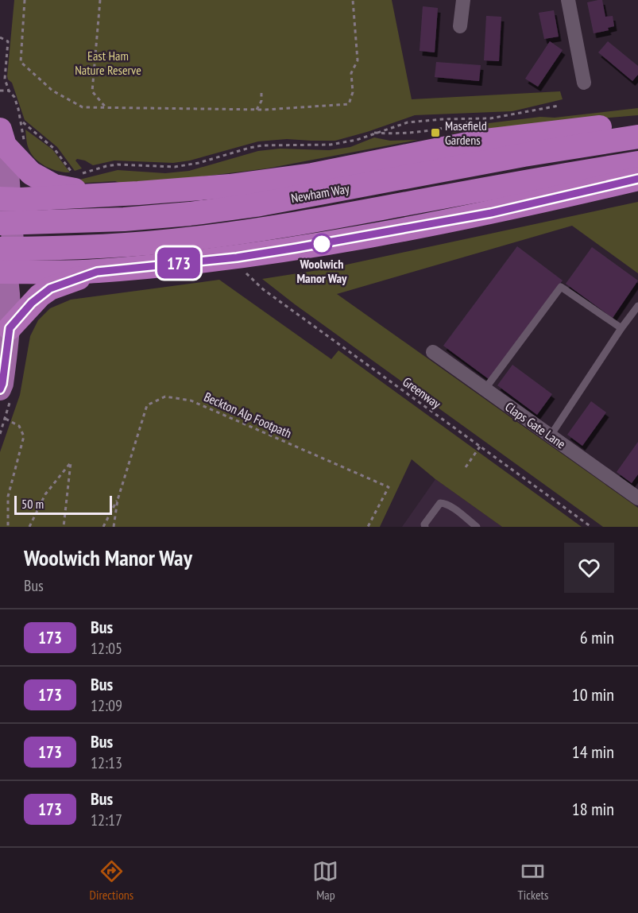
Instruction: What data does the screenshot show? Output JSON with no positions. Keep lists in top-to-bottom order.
{
  "streets": {
    "highway": ["Newham Way"],
    "street": ["Claps Gate Lane"],
    "path": ["Greenway", "Beckton Alp Footpath"]
  },
  "parks": ["East Ham Nature Reserve"],
  "places": {
    "transit": ["Masefield Gardens"],
    "other": ["Woolwich Manor Way"]
  },
  "lines": ["bus line 173"],
  "scale_bar": "50 m",
  "page": {
    "on_map": "173",
    "scale": "50 m",
    "heading": ["Woolwich Manor Way", "Bus"],
    "list": [
      {
        "mark": "173",
        "name": "Bus",
        "note": "12:05",
        "value": "6 min"
      },
      {
        "mark": "173",
        "name": "Bus",
        "note": "12:09",
        "value": "10 min"
      },
      {
        "mark": "173",
        "name": "Bus",
        "note": "12:13",
        "value": "14 min"
      },
      {
        "mark": "173",
        "name": "Bus",
        "note": "12:17",
        "value": "18 min"
      }
    ],
    "tabs": ["Directions", "Map", "Tickets"]
  }
}
